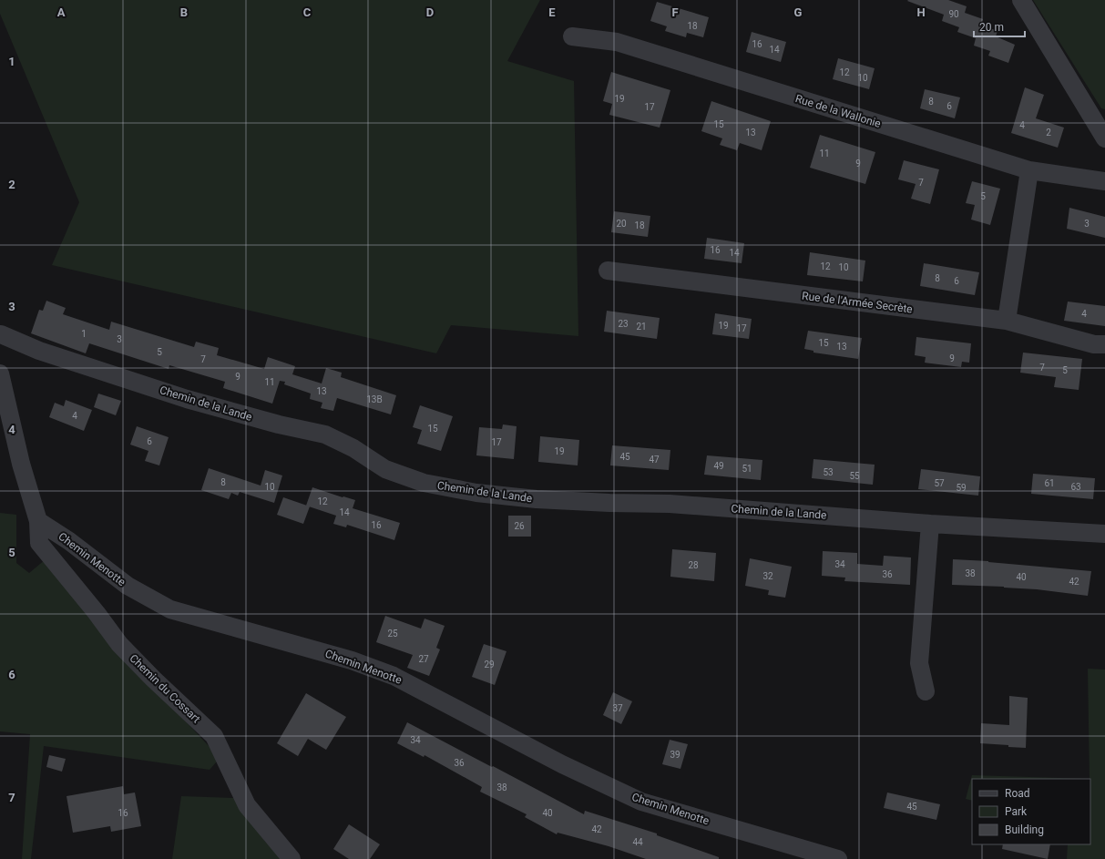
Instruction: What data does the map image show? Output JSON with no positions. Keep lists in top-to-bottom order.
{
  "streets": {
    "street": [
      "Rue de la Wallonie",
      "Rue de l'Armée Secrète",
      "Chemin de la Lande",
      "Chemin Menotte",
      "Chemin du Cossart"
    ]
  },
  "crossings": [
    ["Chemin Menotte", "Chemin du Cossart"]
  ],
  "house_numbers": [
    "90",
    "18",
    "16",
    "14",
    "12",
    "10",
    "19",
    "8",
    "6",
    "17",
    "15",
    "4",
    "13",
    "2",
    "11",
    "9",
    "7",
    "5",
    "20",
    "3",
    "18",
    "16",
    "14",
    "12",
    "10",
    "8",
    "6",
    "4",
    "23",
    "19",
    "21",
    "17",
    "1",
    "3",
    "15",
    "13",
    "5",
    "9",
    "7",
    "7",
    "5",
    "9",
    "11",
    "13",
    "13B",
    "4",
    "15",
    "6",
    "17",
    "19",
    "45",
    "47",
    "49",
    "51",
    "53",
    "55",
    "8",
    "57",
    "61",
    "10",
    "63",
    "59",
    "12",
    "14",
    "16",
    "26",
    "34",
    "28",
    "38",
    "36",
    "32",
    "40",
    "42",
    "25",
    "27",
    "29",
    "37",
    "34",
    "39",
    "36",
    "38",
    "45",
    "16",
    "40",
    "42",
    "44"
  ],
  "legend": ["Road", "Park", "Building"],
  "scale_bar": "20 m",
  "grid": {
    "columns": [
      "A",
      "B",
      "C",
      "D",
      "E",
      "F",
      "G",
      "H"
    ],
    "rows": [
      "1",
      "2",
      "3",
      "4",
      "5",
      "6",
      "7"
    ]
  }
}
